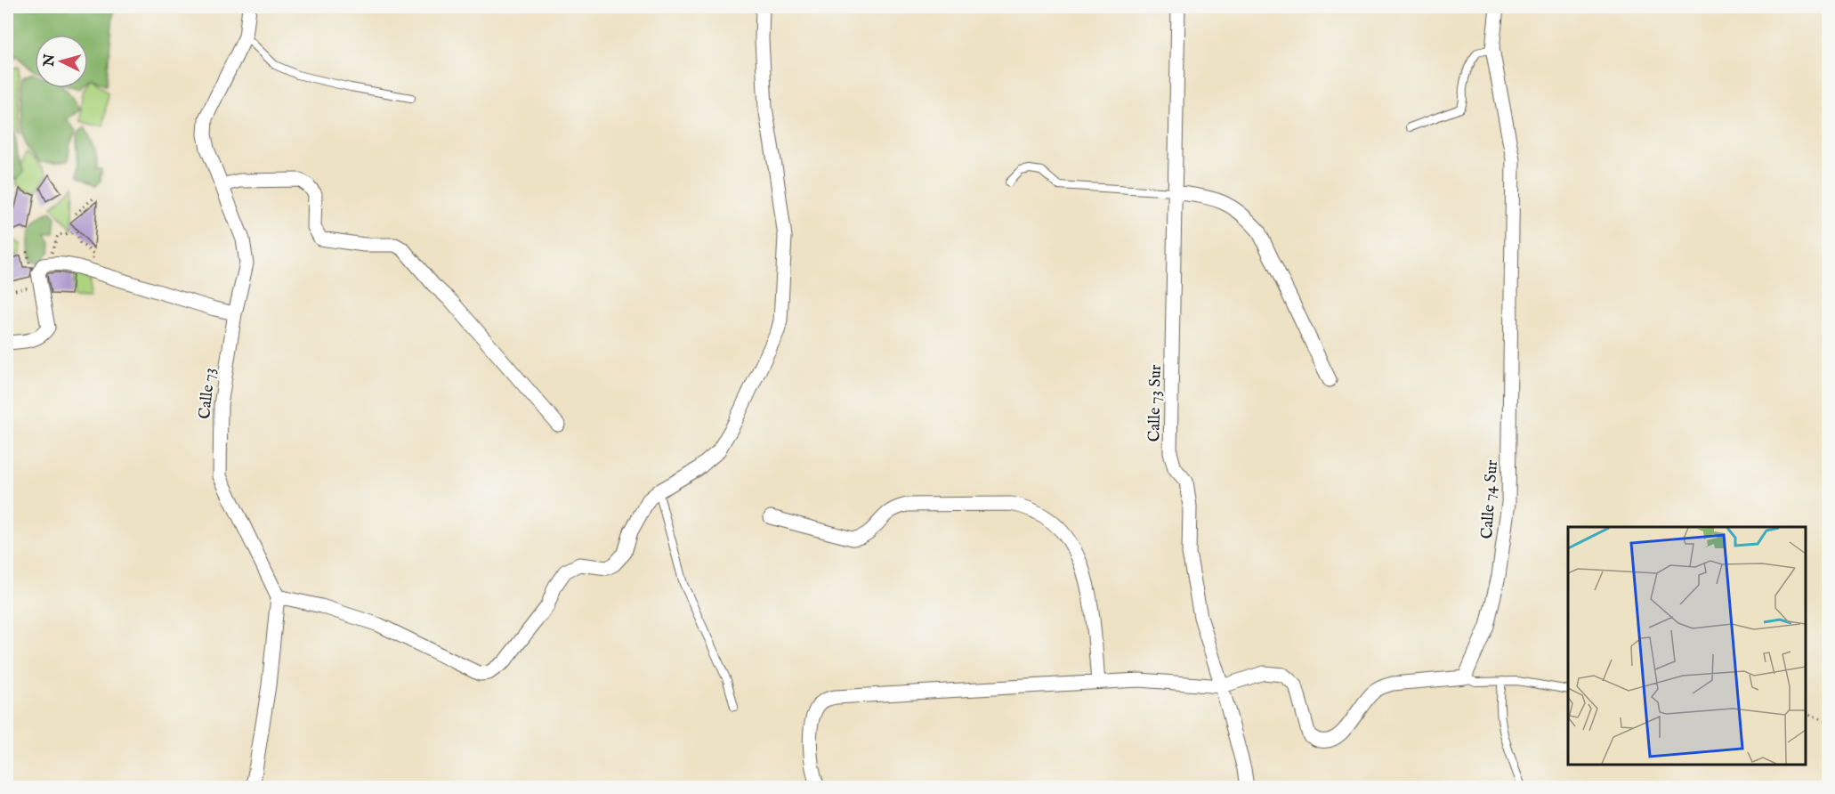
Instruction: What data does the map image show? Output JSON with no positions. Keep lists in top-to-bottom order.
{
  "streets": {
    "street": ["Calle 73", "Calle 73 Sur", "Calle 74 Sur"]
  },
  "north": "left"
}
